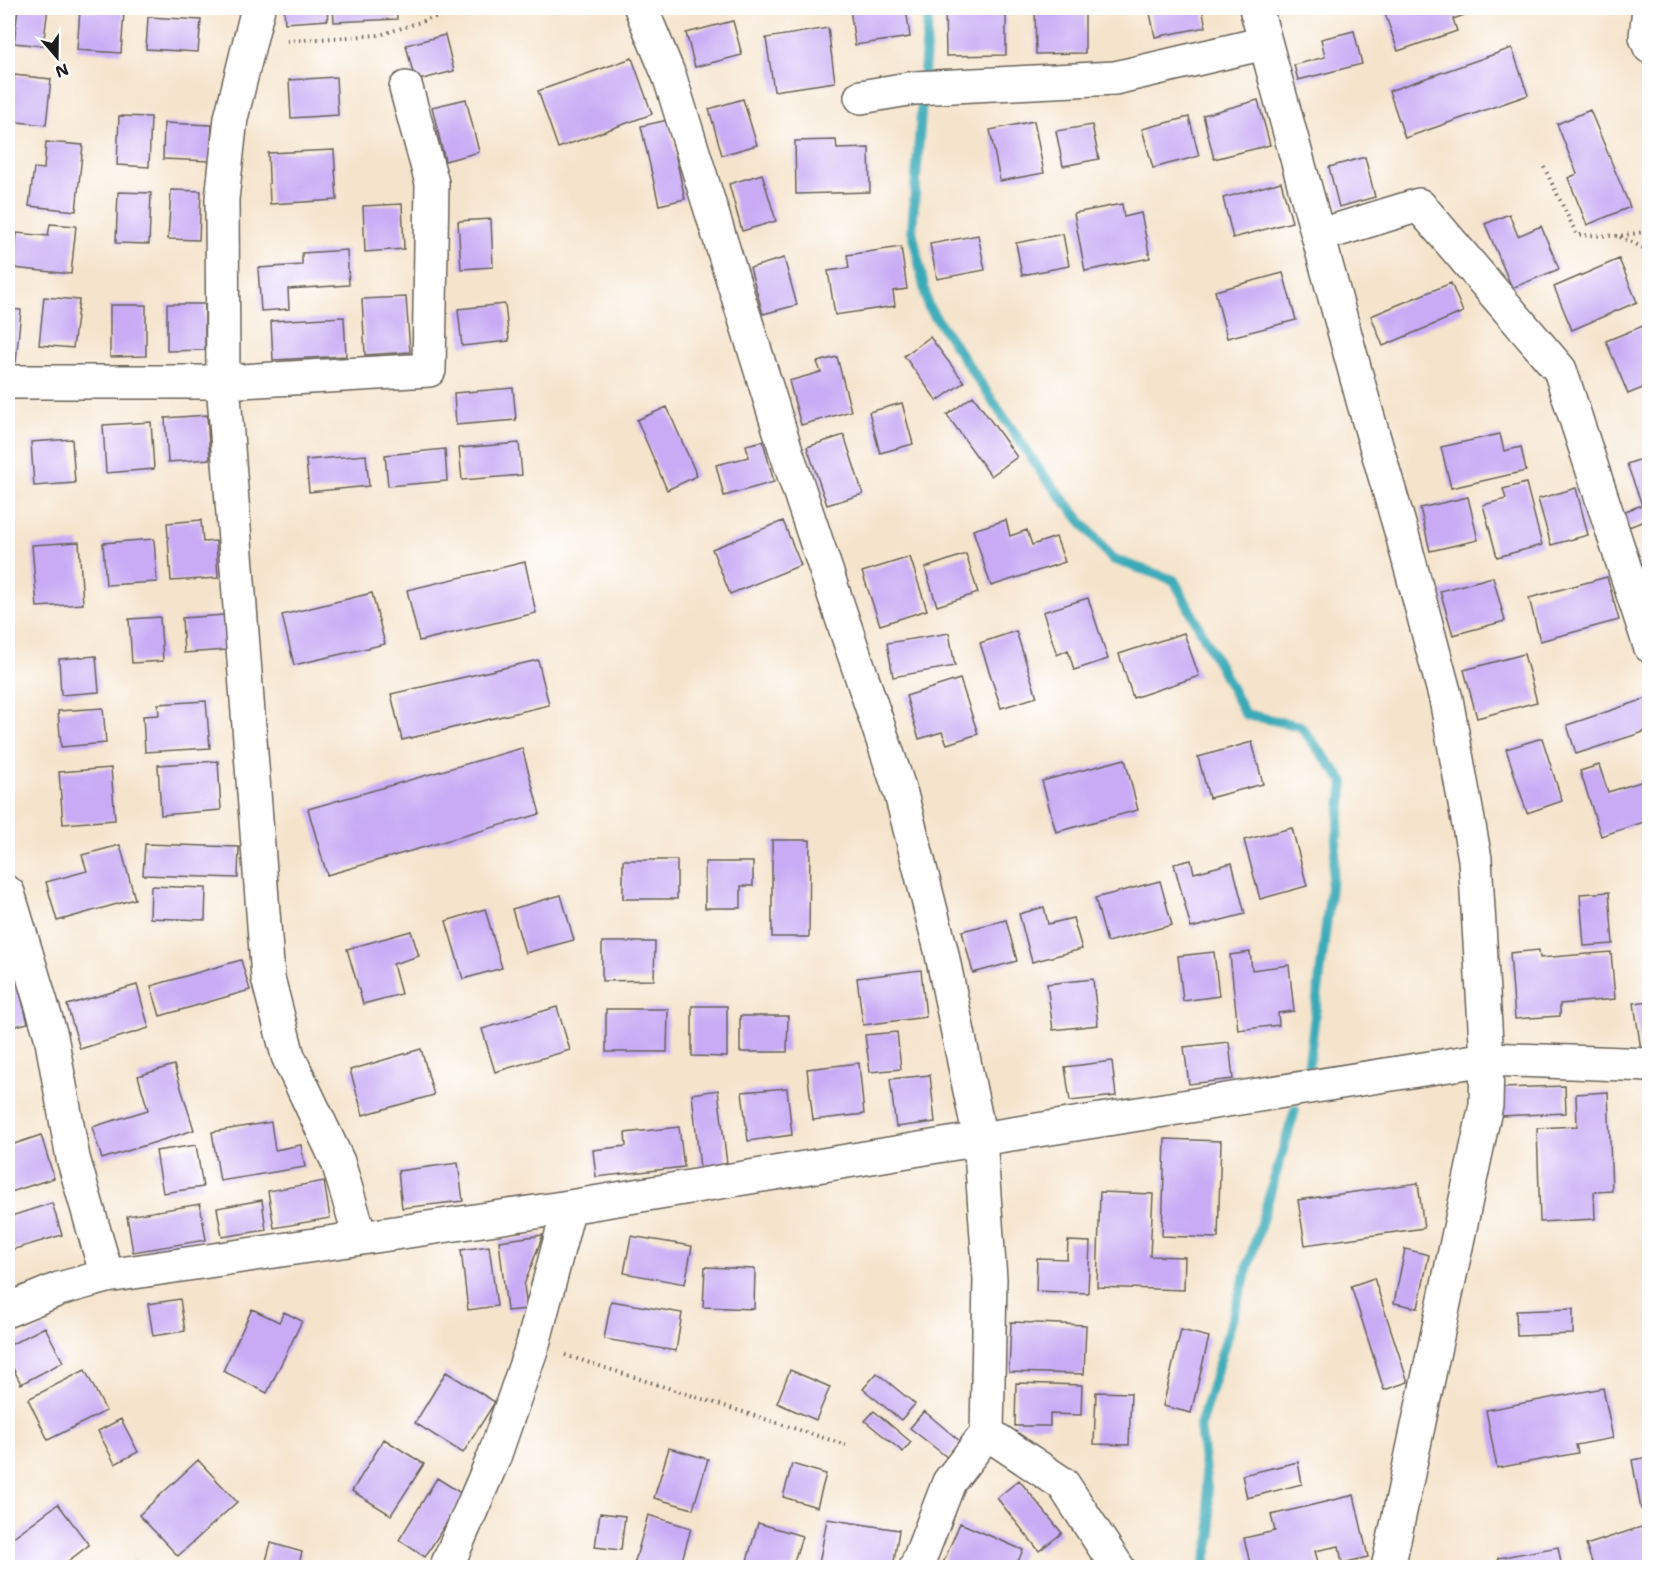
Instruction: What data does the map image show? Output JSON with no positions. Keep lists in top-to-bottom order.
{
  "north": "bottom"
}
